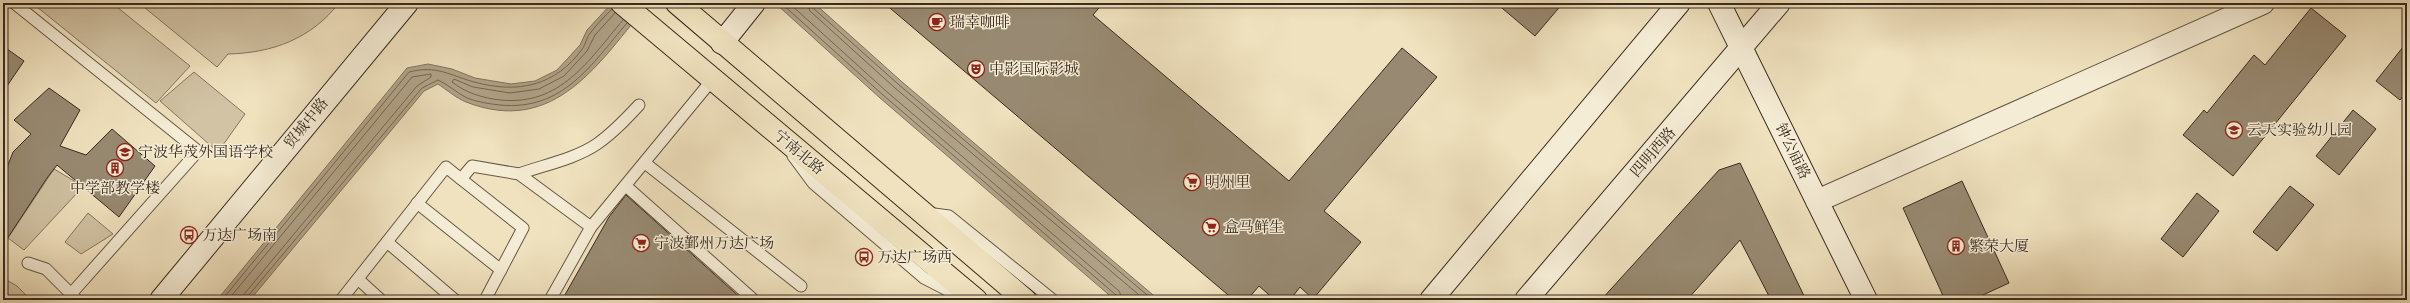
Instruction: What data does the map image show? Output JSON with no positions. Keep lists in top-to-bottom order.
{
  "streets": {
    "main road": [
      "贸城中路",
      "钟公庙路",
      "宁南北路",
      "四明西路"
    ]
  },
  "crossings": [
    ["钟公庙路", "四明西路"]
  ],
  "places": {
    "cafe": ["瑞幸咖啡"],
    "theatre": ["中影国际影城"],
    "school or university": ["云天实验幼儿园", "宁波华茂外国语学校"],
    "building": ["中学部教学楼", "繁荣大厦"],
    "supermarket": ["明州里", "盒马鲜生", "宁波鄞州万达广场"],
    "bus stop": ["万达广场南", "万达广场西"]
  }
}
